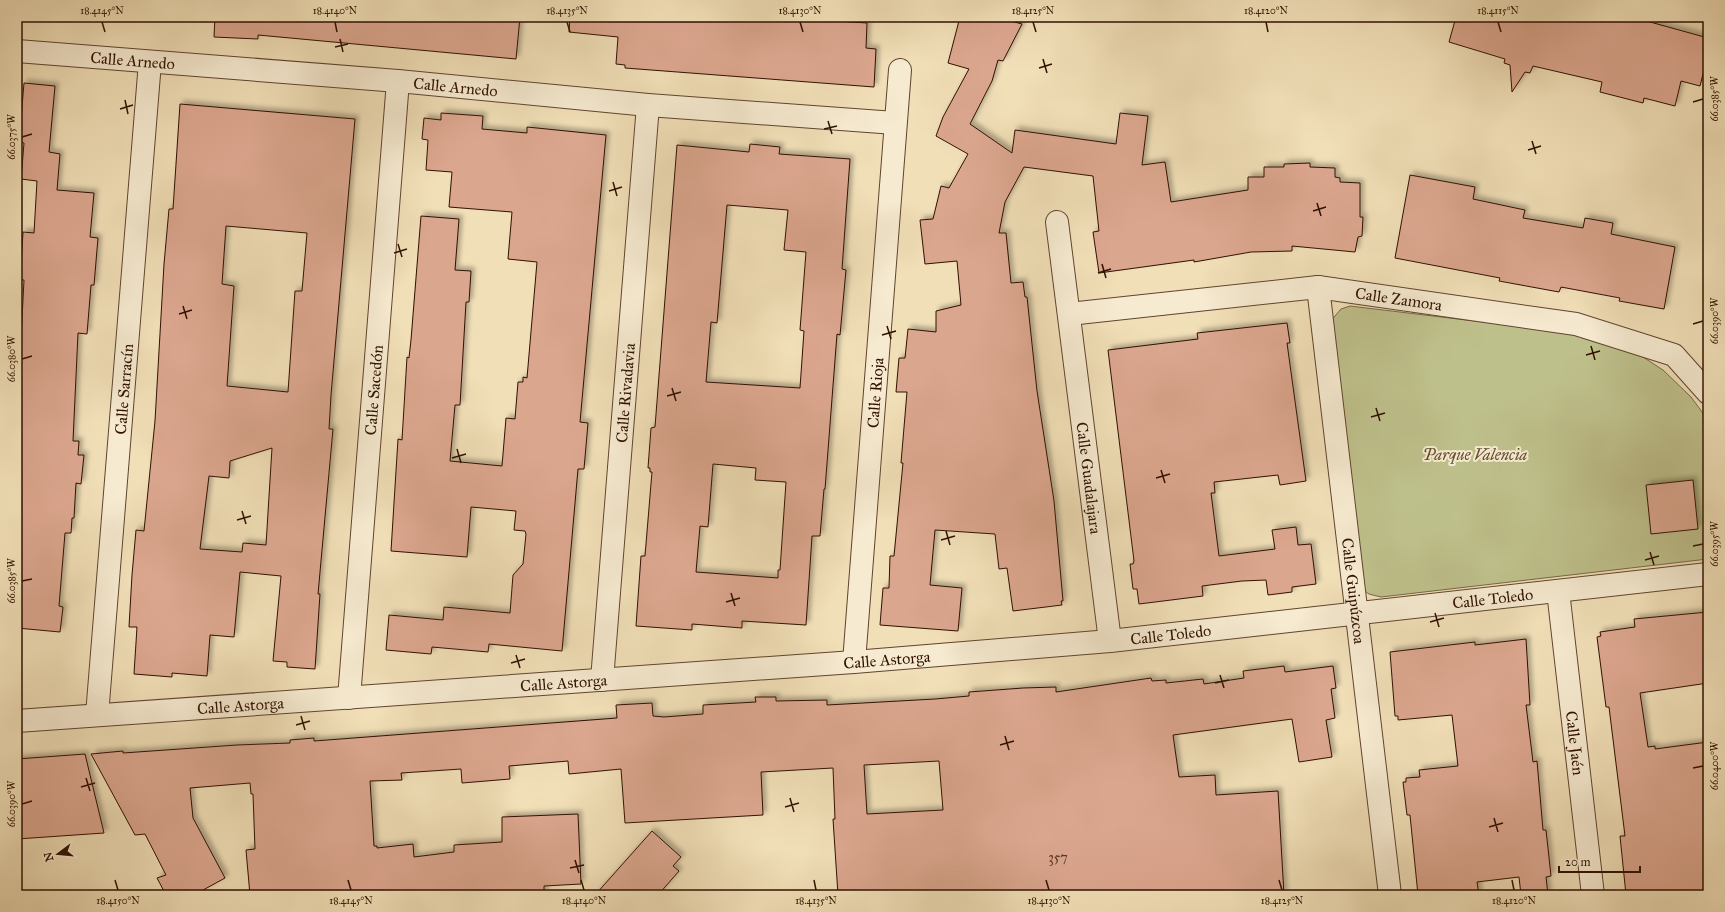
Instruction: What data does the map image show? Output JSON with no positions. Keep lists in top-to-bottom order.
{
  "streets": {
    "street": [
      "Calle Arnedo",
      "Calle Zamora",
      "Calle Sarracín",
      "Calle Sacedón",
      "Calle Rivadavia",
      "Calle Rioja",
      "Calle Guadalajara",
      "Calle Guipúzcoa",
      "Calle Toledo",
      "Calle Astorga",
      "Calle Jaén"
    ]
  },
  "crossings": [
    ["Calle Arnedo", "Calle Sarracín"],
    ["Calle Arnedo", "Calle Sacedón"],
    ["Calle Arnedo", "Calle Rivadavia"],
    ["Calle Arnedo", "Calle Rioja"],
    ["Calle Zamora", "Calle Guadalajara"],
    ["Calle Zamora", "Calle Guipúzcoa"],
    ["Calle Sarracín", "Calle Astorga"],
    ["Calle Sacedón", "Calle Astorga"],
    ["Calle Rivadavia", "Calle Astorga"],
    ["Calle Rioja", "Calle Astorga"],
    ["Calle Guadalajara", "Calle Toledo"],
    ["Calle Guadalajara", "Calle Astorga"],
    ["Calle Guipúzcoa", "Calle Toledo"],
    ["Calle Toledo", "Calle Astorga"],
    ["Calle Toledo", "Calle Jaén"]
  ],
  "parks": ["Parque Valencia"],
  "house_numbers": ["357"],
  "scale_bar": "20 m",
  "north": "left",
  "coordinates": [
    "18.4145°N",
    "18.4140°N",
    "18.4135°N",
    "18.4130°N",
    "18.4125°N",
    "18.4120°N",
    "18.4115°N",
    "66.0385°W",
    "66.0375°W",
    "66.0390°W",
    "66.0380°W",
    "66.0395°W",
    "66.0400°W",
    "18.4150°N"
  ]
}
